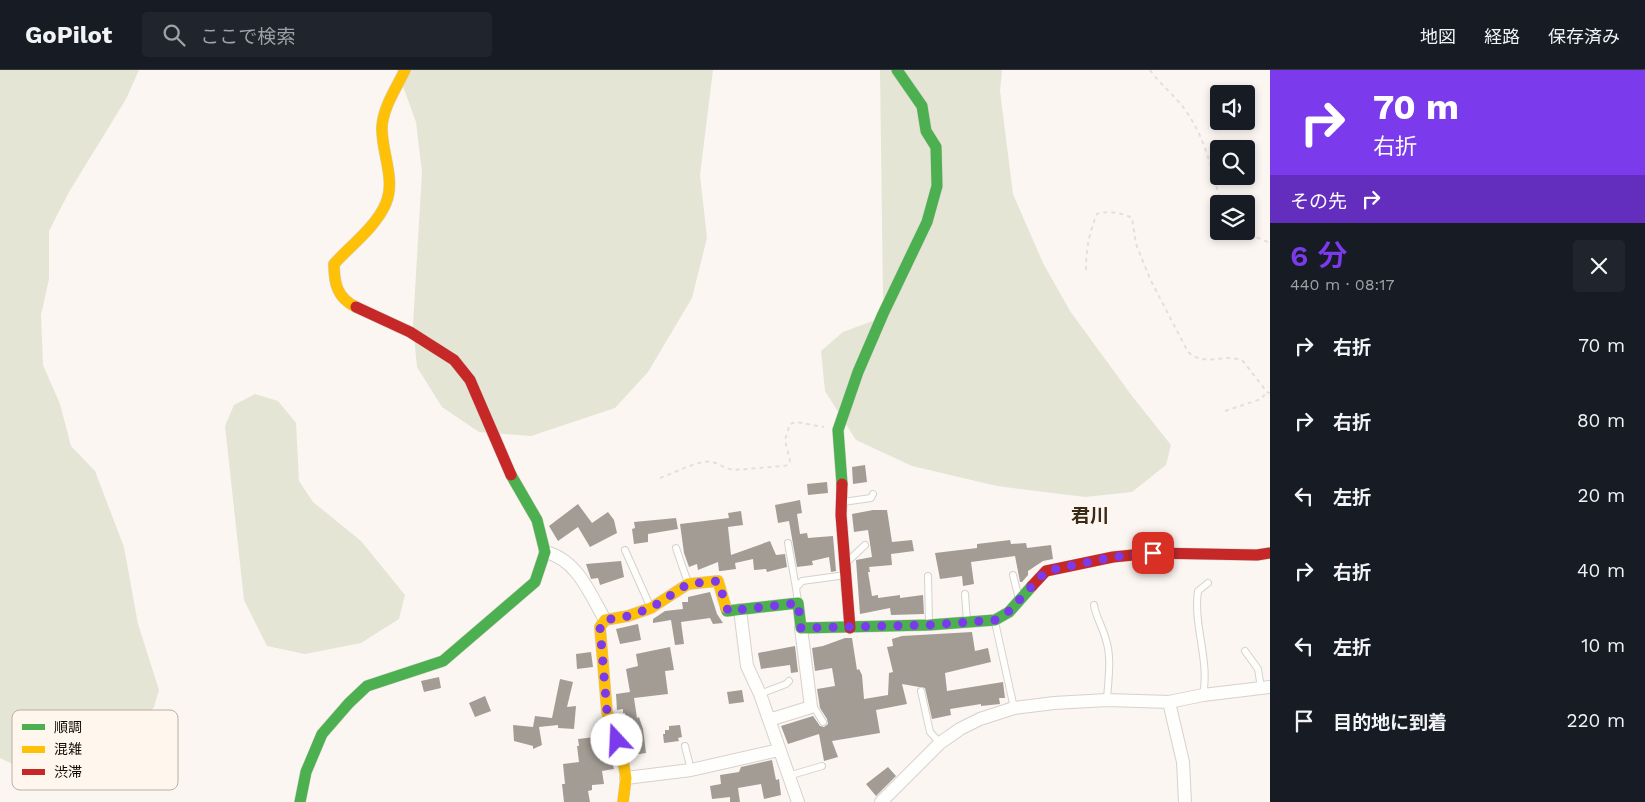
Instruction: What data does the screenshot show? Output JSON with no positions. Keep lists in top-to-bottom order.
{
  "districts": ["君川"],
  "legend": ["順調", "混雑", "渋滞"],
  "page": {
    "header": "GoPilot",
    "search": "ここで検索",
    "nav": ["地図", "経路", "保存済み"],
    "turn": ["70 m", "右折"],
    "then": "その先",
    "heading": ["6 分", "440 m · 08:17"],
    "list": [
      {
        "name": "右折",
        "value": "70 m"
      },
      {
        "name": "右折",
        "value": "80 m"
      },
      {
        "name": "左折",
        "value": "20 m"
      },
      {
        "name": "右折",
        "value": "40 m"
      },
      {
        "name": "左折",
        "value": "10 m"
      },
      {
        "name": "目的地に到着",
        "value": "220 m"
      }
    ]
  }
}
